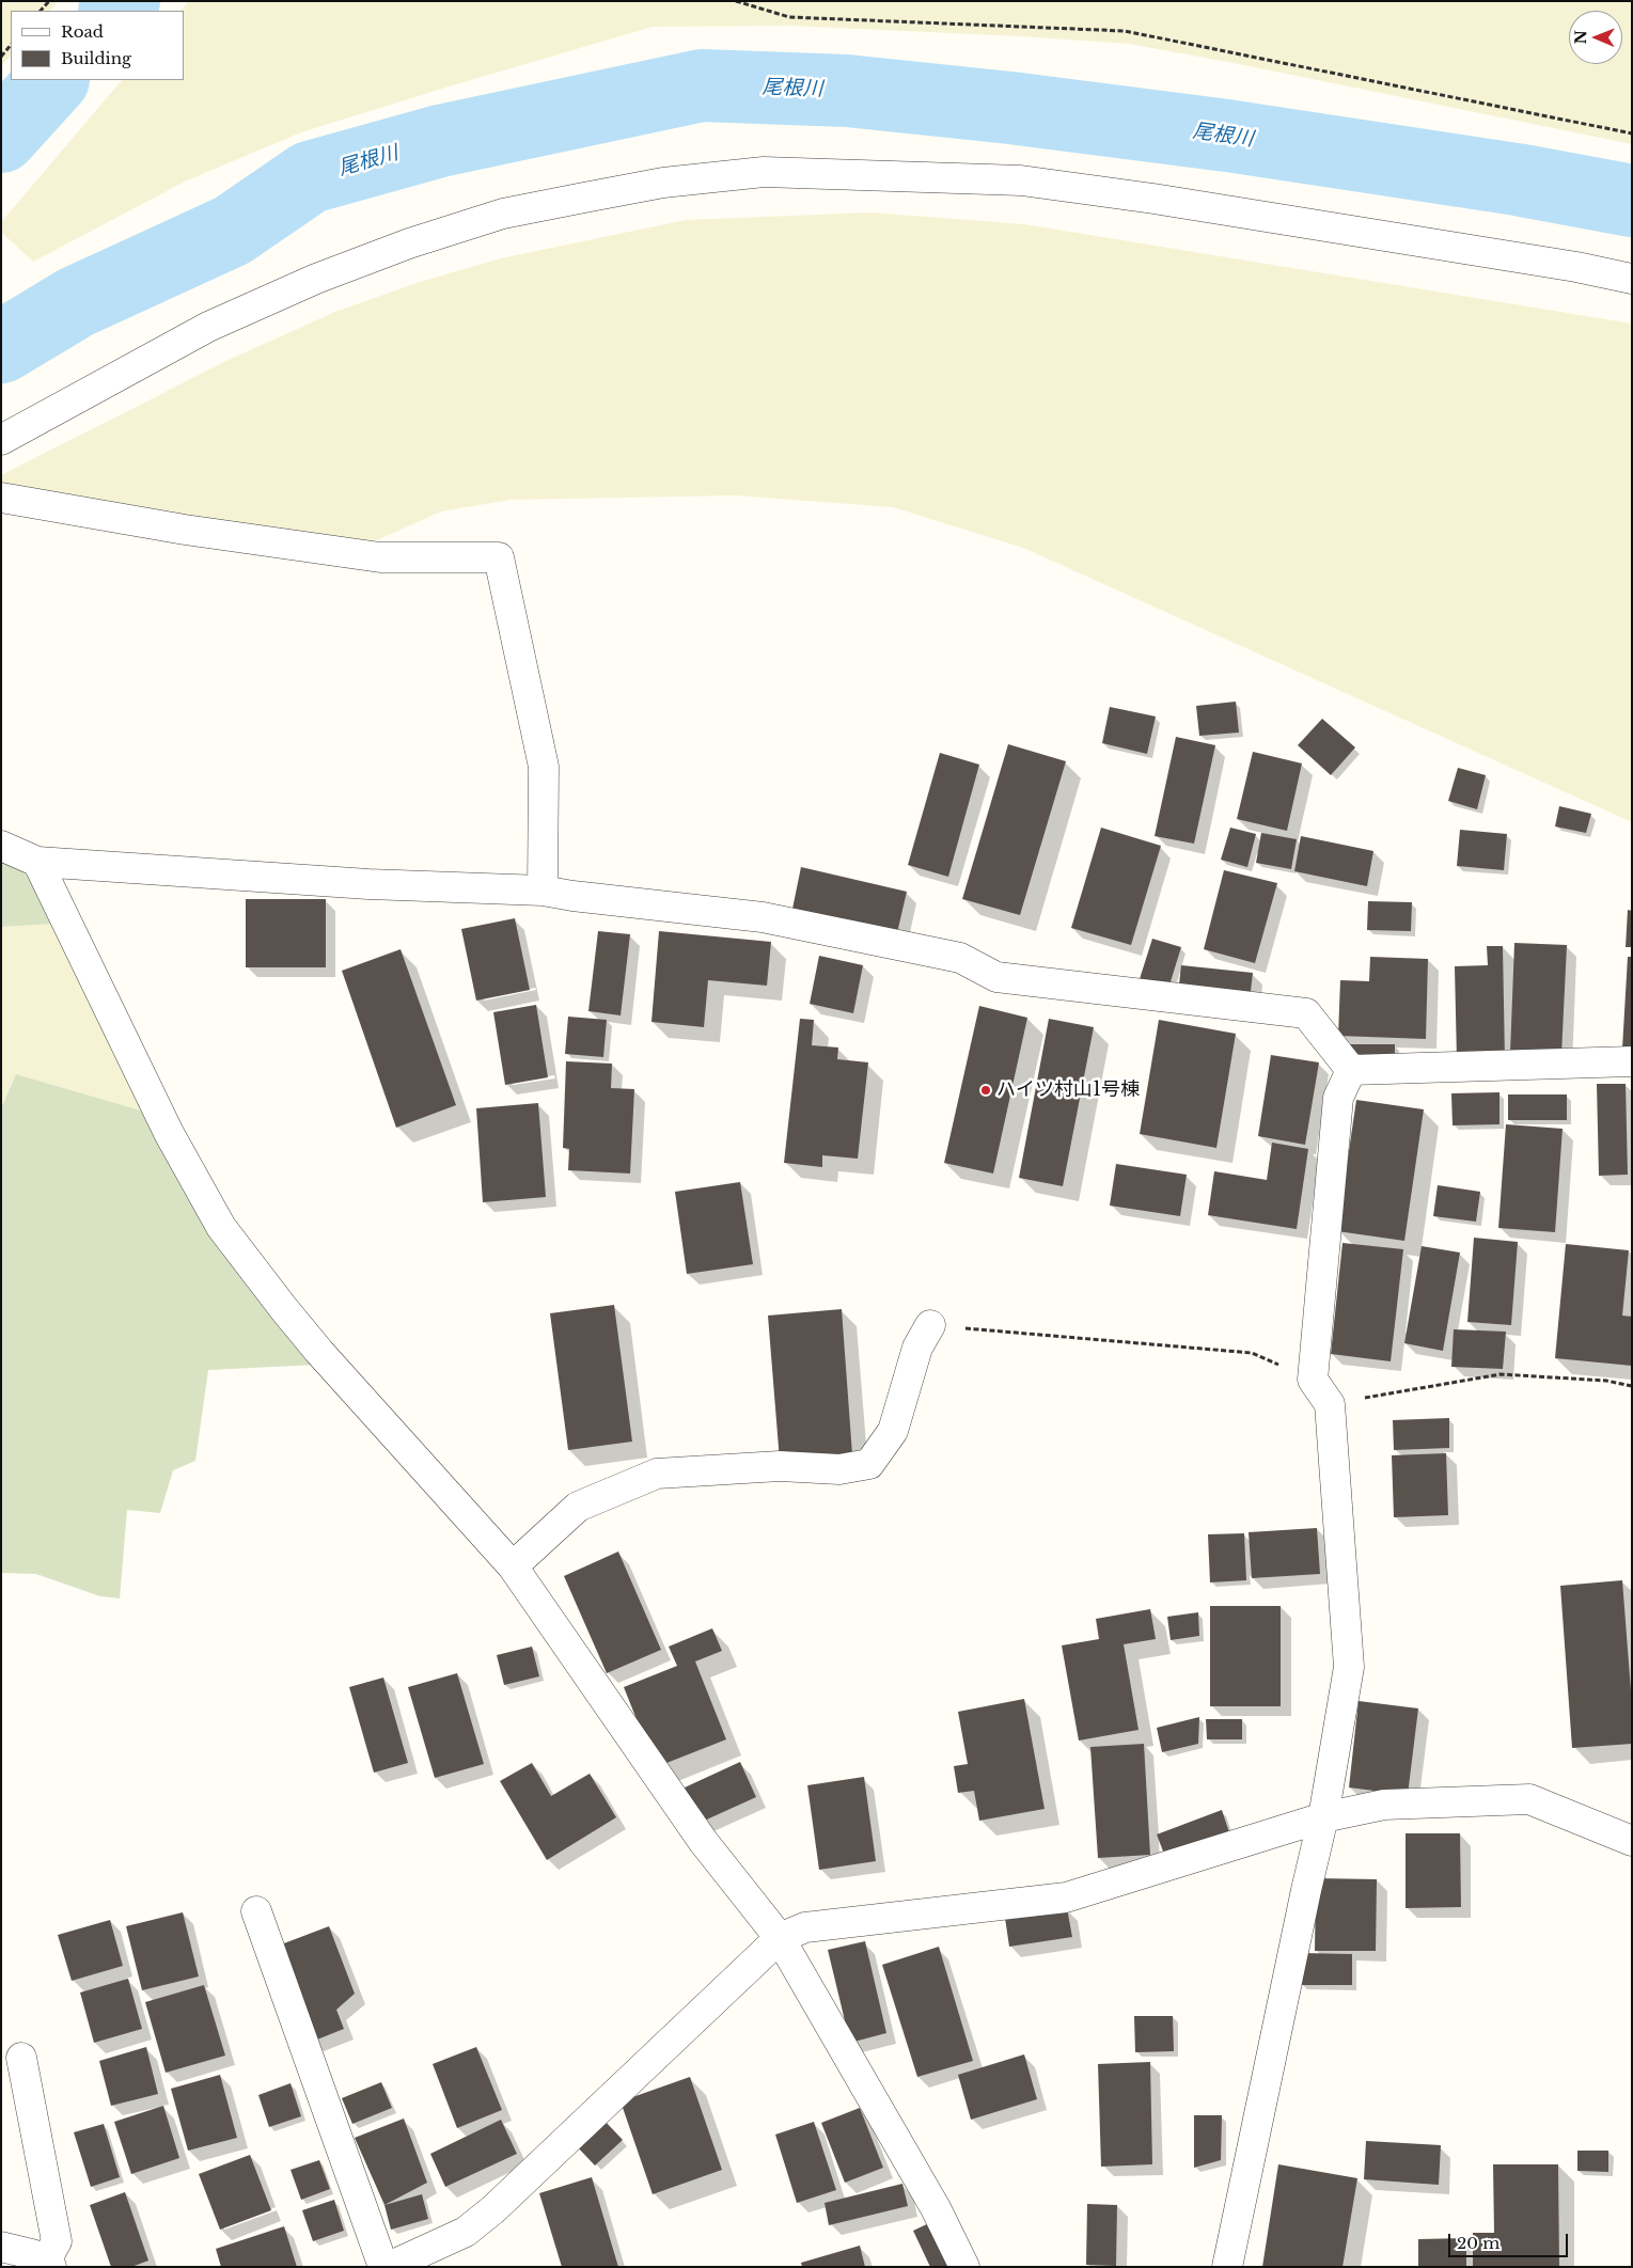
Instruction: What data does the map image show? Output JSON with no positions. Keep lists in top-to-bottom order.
{
  "water": ["尾根川"],
  "places": ["ハイツ村山1号棟"],
  "legend": ["Road", "Building"],
  "scale_bar": "20 m",
  "north": "left"
}
